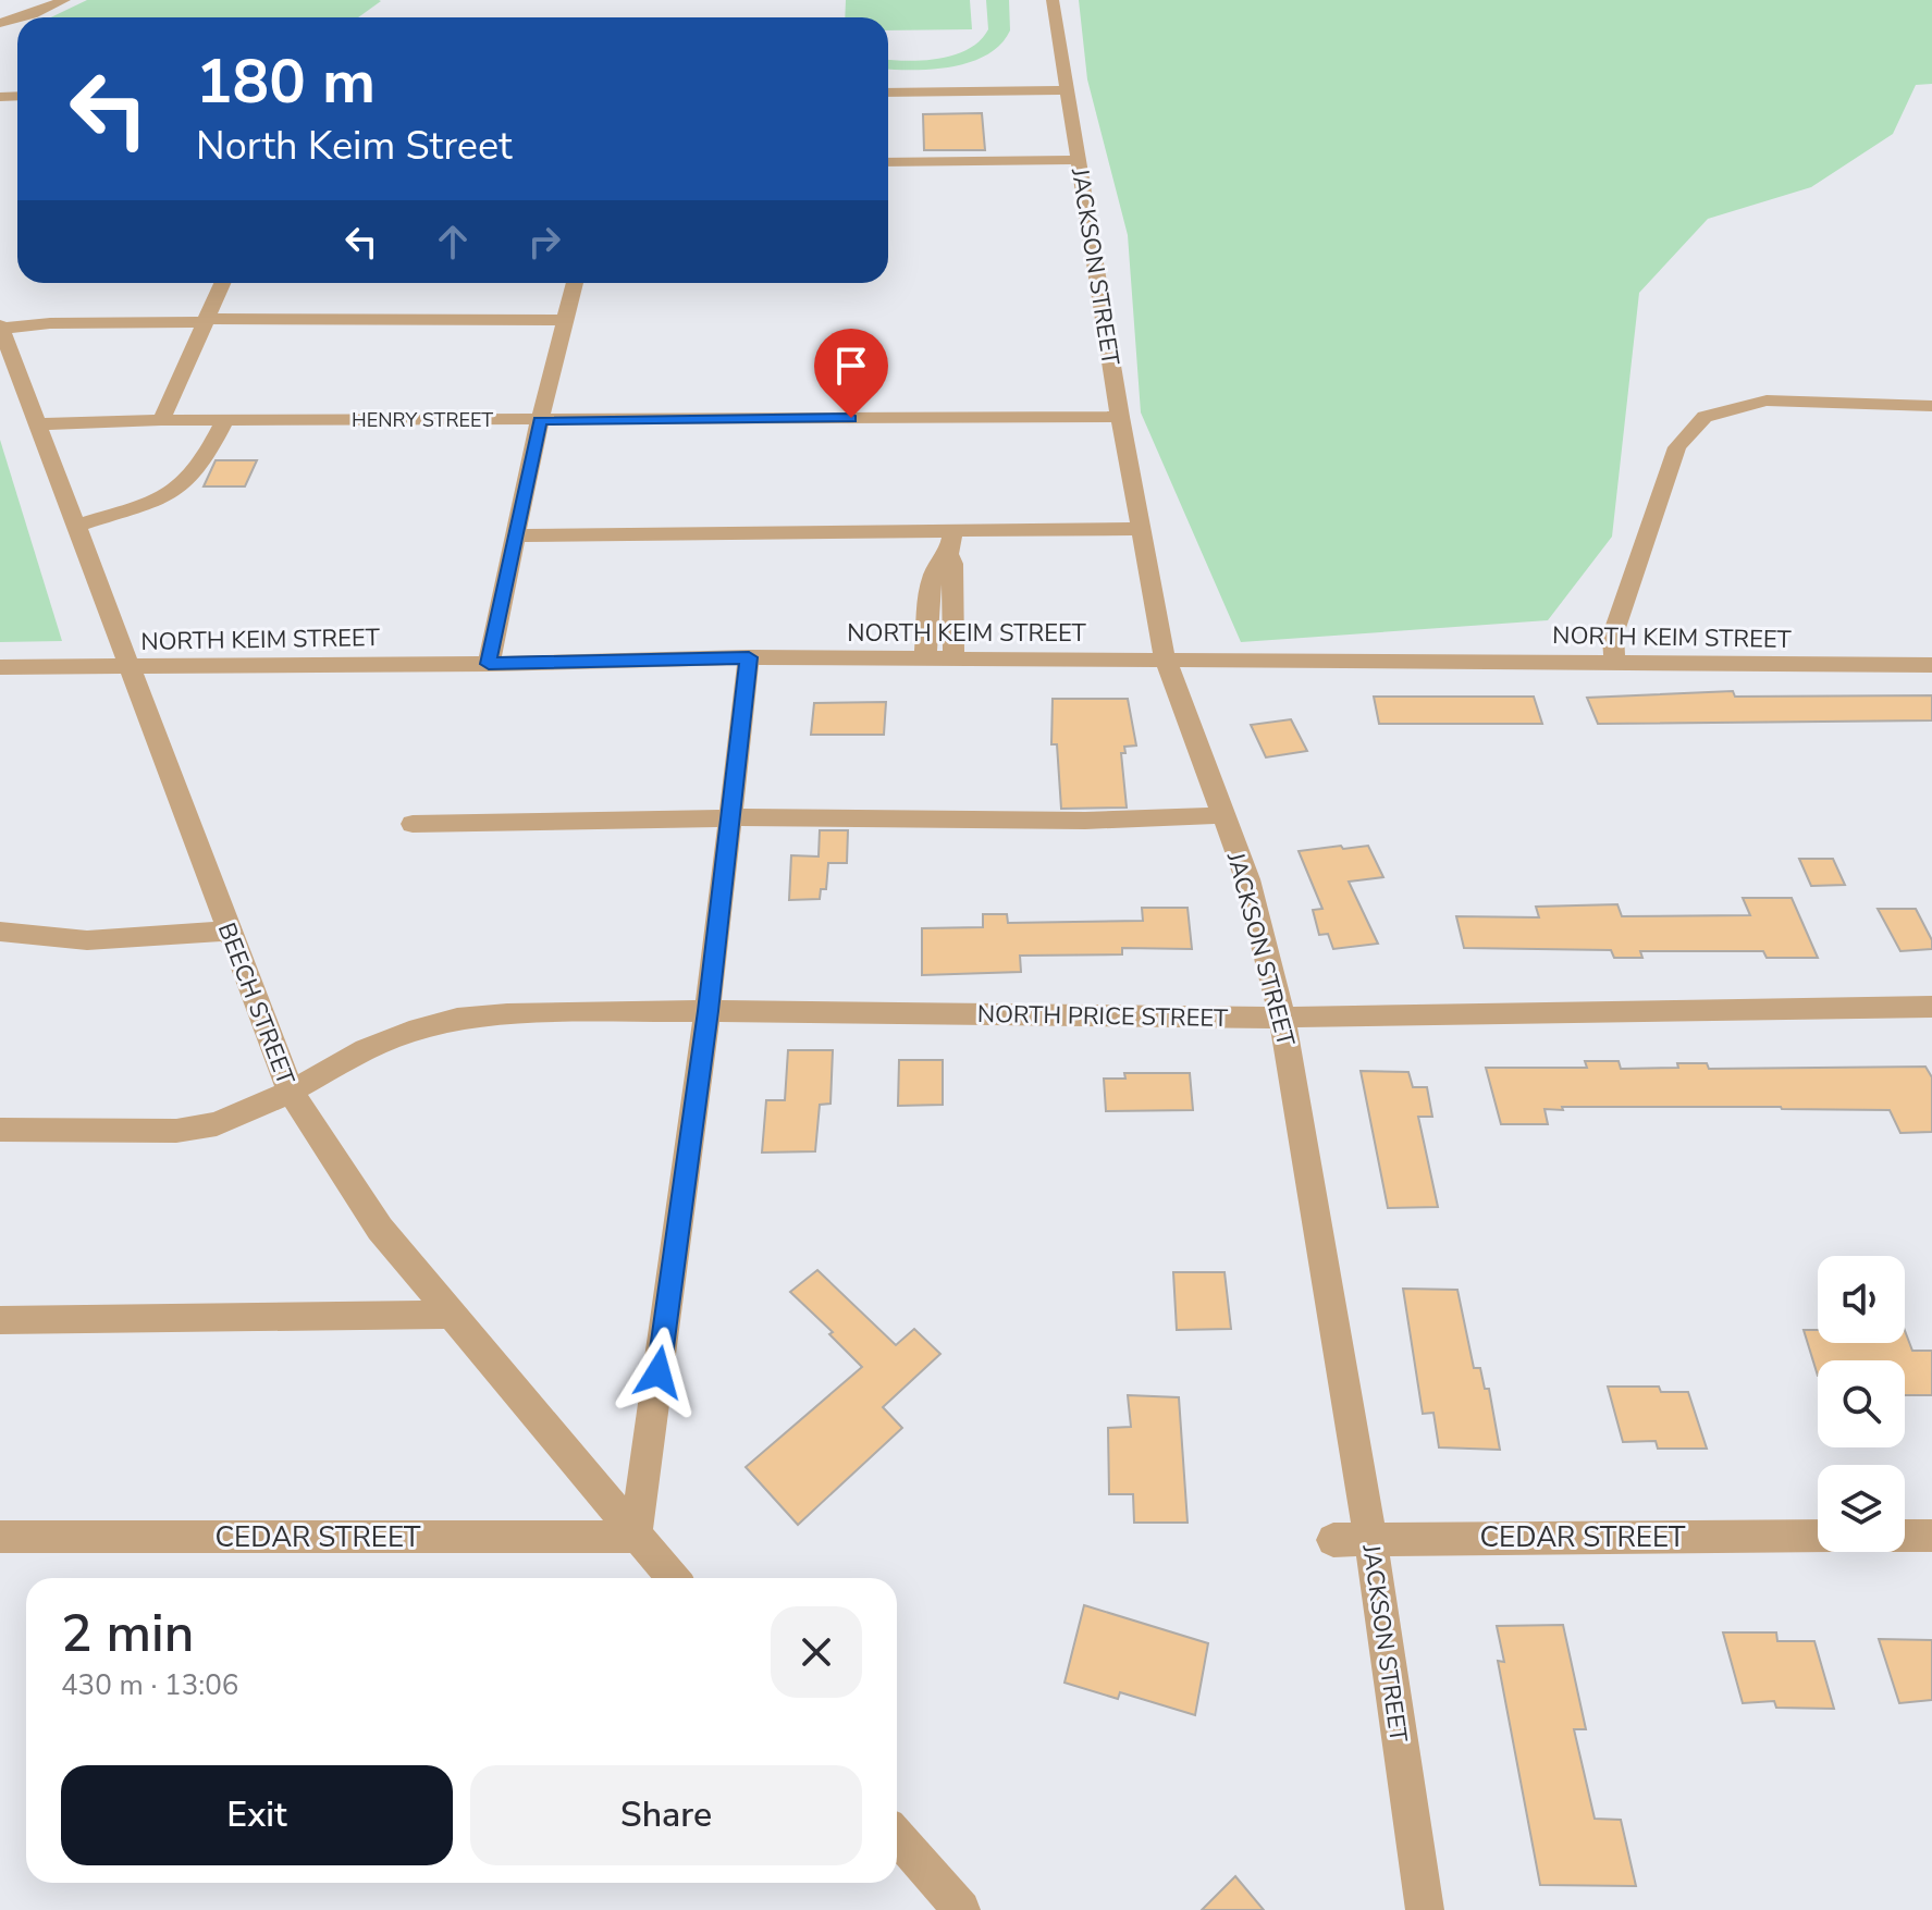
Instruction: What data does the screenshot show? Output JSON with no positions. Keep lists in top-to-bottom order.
{
  "streets": {
    "street": [
      "JACKSON STREET",
      "HENRY STREET",
      "NORTH KEIM STREET",
      "BEECH STREET",
      "NORTH PRICE STREET",
      "CEDAR STREET"
    ]
  },
  "crossings": [
    ["JACKSON STREET", "HENRY STREET"],
    ["JACKSON STREET", "NORTH KEIM STREET"],
    ["JACKSON STREET", "NORTH PRICE STREET"],
    ["JACKSON STREET", "CEDAR STREET"],
    ["HENRY STREET", "BEECH STREET"],
    ["NORTH KEIM STREET", "BEECH STREET"],
    ["BEECH STREET", "NORTH PRICE STREET"],
    ["BEECH STREET", "CEDAR STREET"]
  ],
  "page": {
    "turn": ["180 m", "North Keim Street"],
    "heading": ["2 min", "430 m · 13:06"],
    "buttons": ["Exit", "Share"]
  }
}
